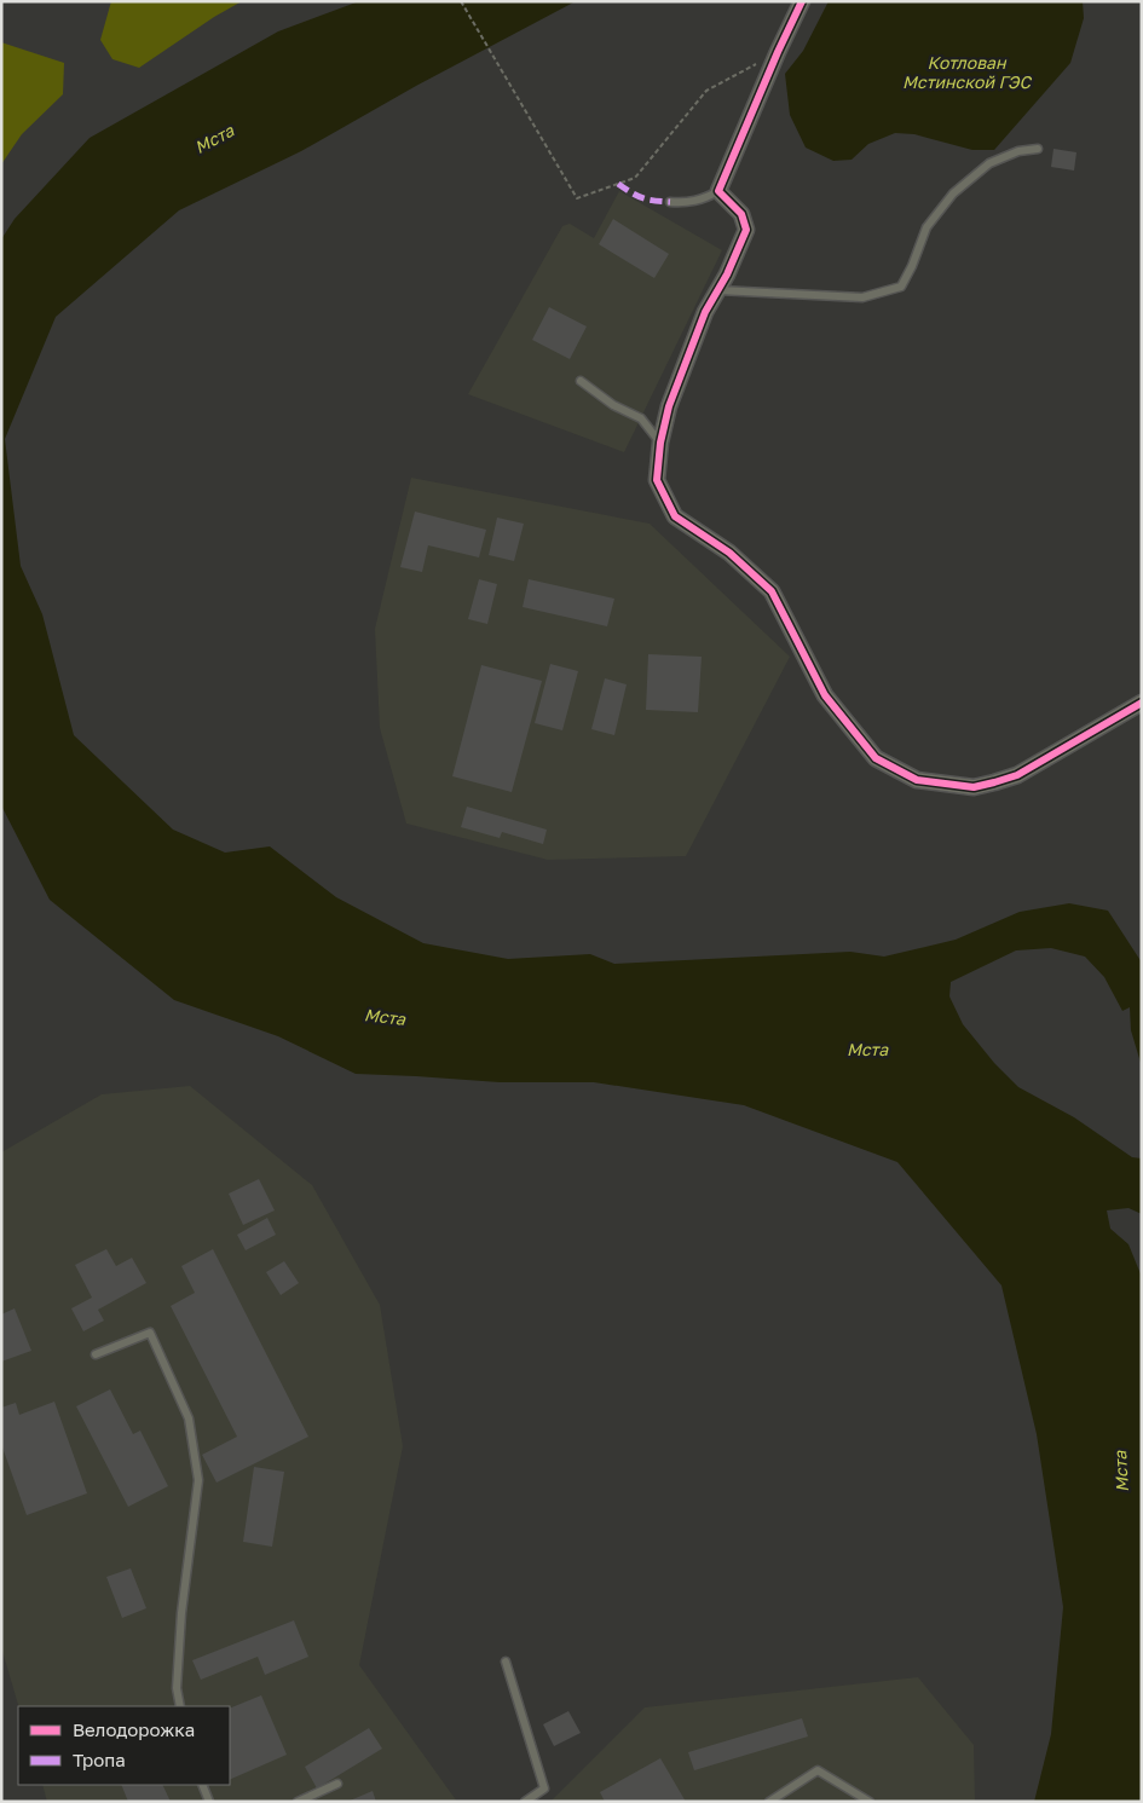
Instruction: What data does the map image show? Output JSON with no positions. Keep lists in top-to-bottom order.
{
  "water": ["Котлован Мстинской ГЭС", "Мста"],
  "legend": ["Велодорожка", "Тропа"]
}
